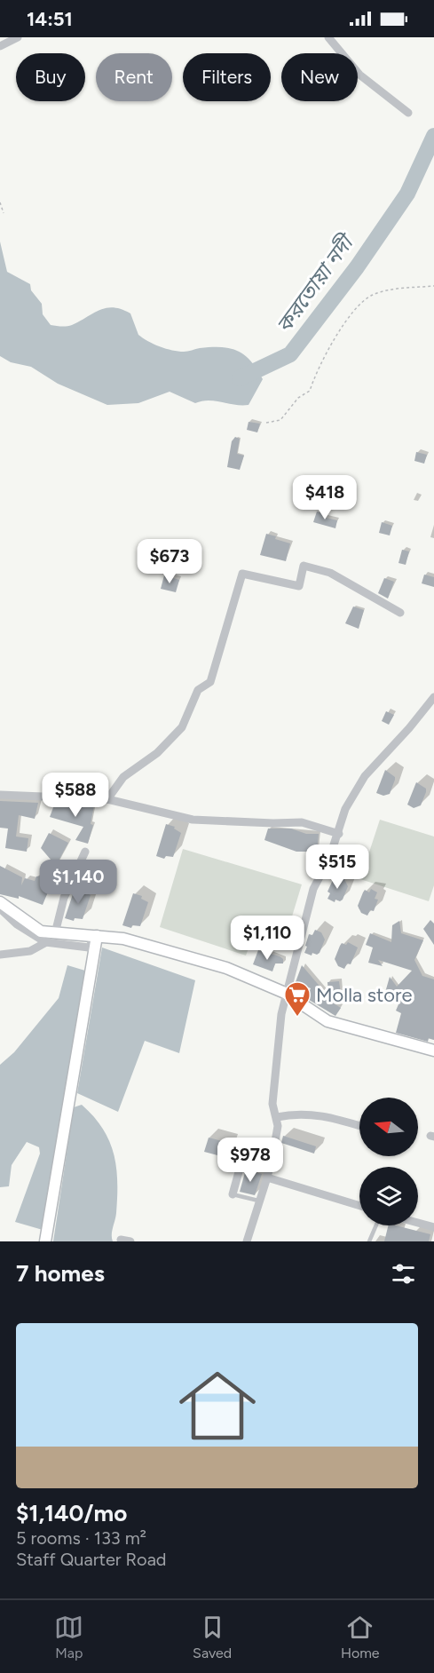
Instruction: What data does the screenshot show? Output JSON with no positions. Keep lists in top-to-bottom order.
{
  "water": ["করতোয়া নদী"],
  "places": {
    "supermarket": ["Molla store"]
  },
  "north": "left",
  "page": {
    "status": "14:51",
    "chip": [
      "Buy",
      "Rent",
      "Filters",
      "New"
    ],
    "price": [
      "$418",
      "$673",
      "$588",
      "$515",
      "$1,140",
      "$1,110",
      "$978"
    ],
    "heading": "7 homes",
    "list": [
      {
        "name": "$1,140/mo",
        "note": "5 rooms · 133 m² · Staff Quarter Road"
      }
    ],
    "tabs": ["Map", "Saved", "Home"]
  }
}
